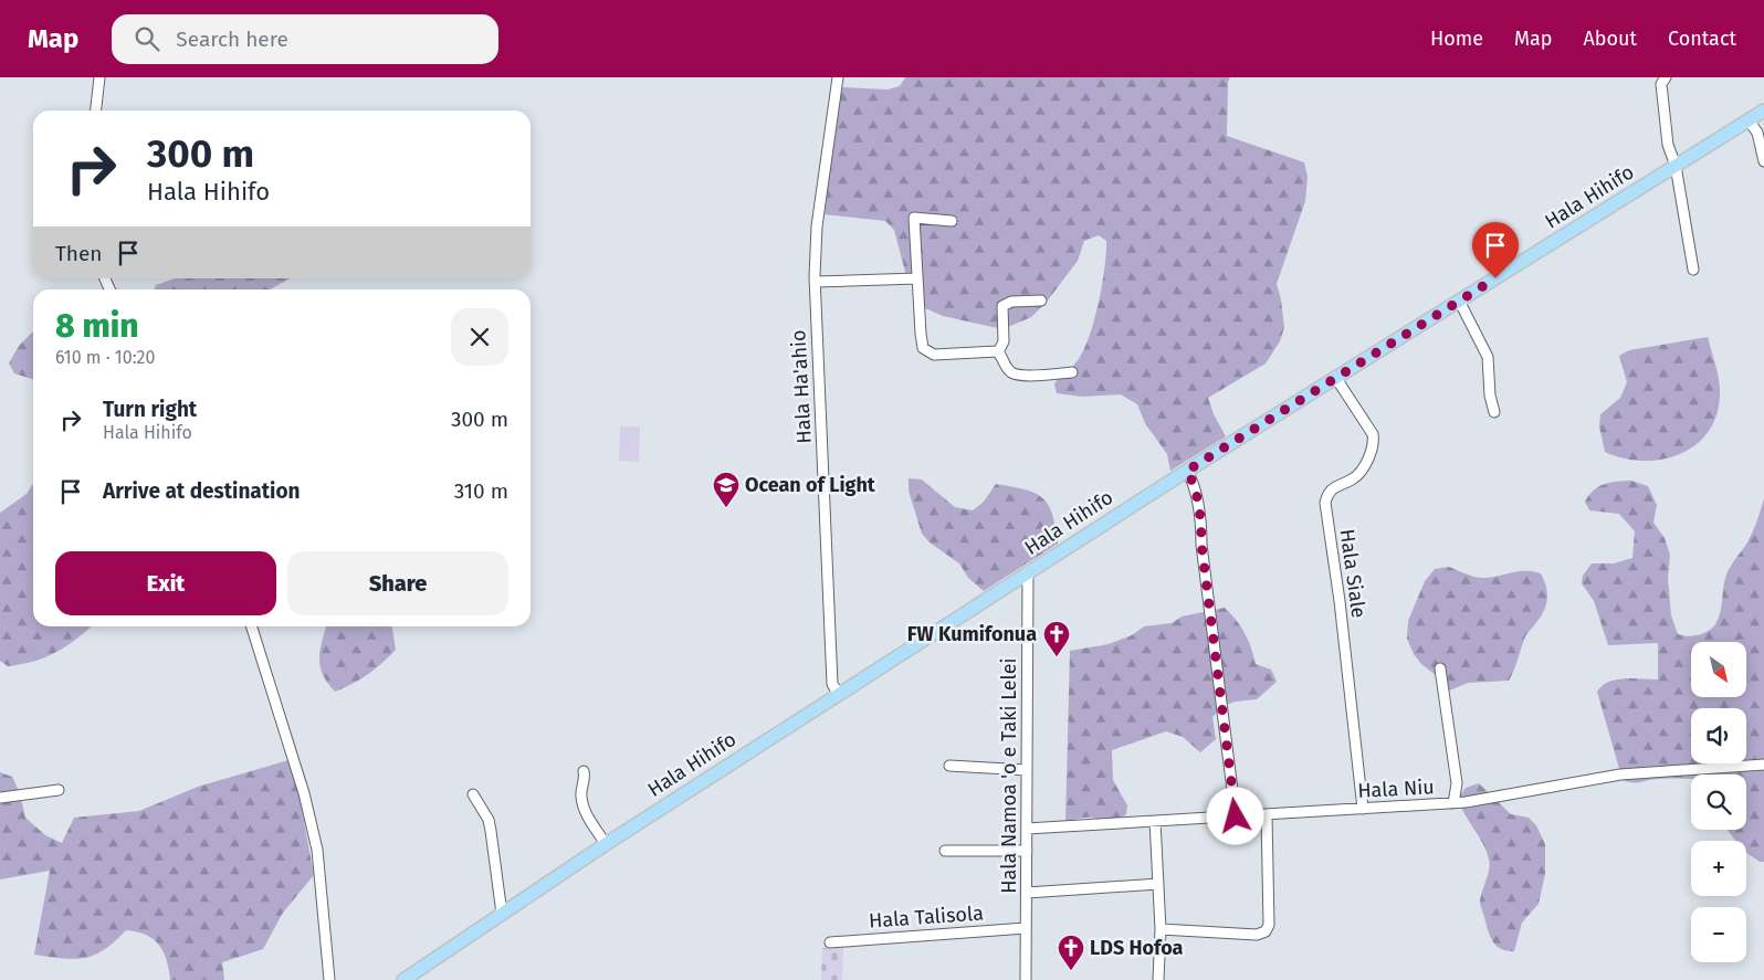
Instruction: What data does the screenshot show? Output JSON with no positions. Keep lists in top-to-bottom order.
{
  "streets": {
    "main road": ["Hala Hihifo"],
    "street": [
      "Hala Ha'ahio",
      "Hala Siale",
      "Hala Namoa 'o e Taki Lelei",
      "Hala Niu",
      "Hala Talisola"
    ]
  },
  "crossings": [
    ["Hala Hihifo", "Hala Ha'ahio"],
    ["Hala Hihifo", "Hala Siale"],
    ["Hala Hihifo", "Hala Namoa 'o e Taki Lelei"],
    ["Hala Siale", "Hala Niu"],
    ["Hala Namoa 'o e Taki Lelei", "Hala Niu"],
    ["Hala Namoa 'o e Taki Lelei", "Hala Talisola"]
  ],
  "places": {
    "school or university": ["Ocean of Light"],
    "church": ["FW Kumifonua", "LDS Hofoa"]
  },
  "north": "bottom right",
  "page": {
    "header": "Map",
    "search": "Search here",
    "nav": [
      "Home",
      "Map",
      "About",
      "Contact"
    ],
    "turn": ["300 m", "Hala Hihifo"],
    "then": "Then",
    "heading": ["8 min", "610 m · 10:20"],
    "list": [
      {
        "name": "Turn right",
        "note": "Hala Hihifo",
        "value": "300 m"
      },
      {
        "name": "Arrive at destination",
        "value": "310 m"
      }
    ],
    "buttons": ["Exit", "Share"],
    "map_buttons": ["+", "−"]
  }
}
